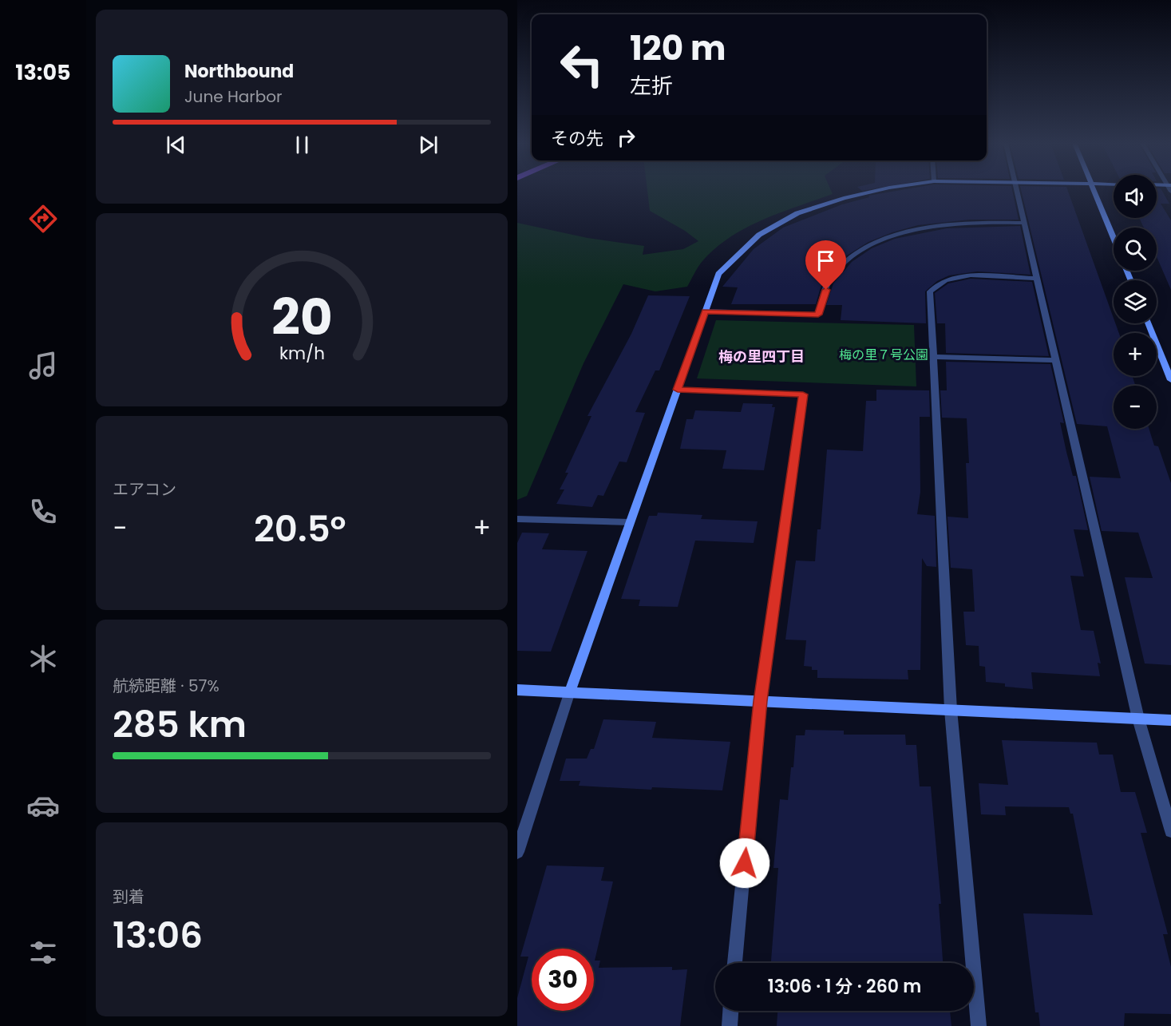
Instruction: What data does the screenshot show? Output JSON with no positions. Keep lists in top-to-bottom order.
{
  "districts": ["梅の里四丁目"],
  "parks": ["梅の里７号公園"],
  "page": {
    "tabs": "13:05",
    "turn": ["120 m", "左折"],
    "song": ["Northbound", "June Harbor"],
    "then": "その先",
    "map_buttons": ["+", "−"],
    "tile": [
      "エアコン",
      ["航続距離 · 57%", "285 km"],
      ["到着", "13:06"]
    ],
    "heat": ["−", "20.5°", "+"],
    "limit": "30",
    "trip": "13:06 · 1 分 · 260 m",
    "gauge": ["20", "km/h"]
  }
}
